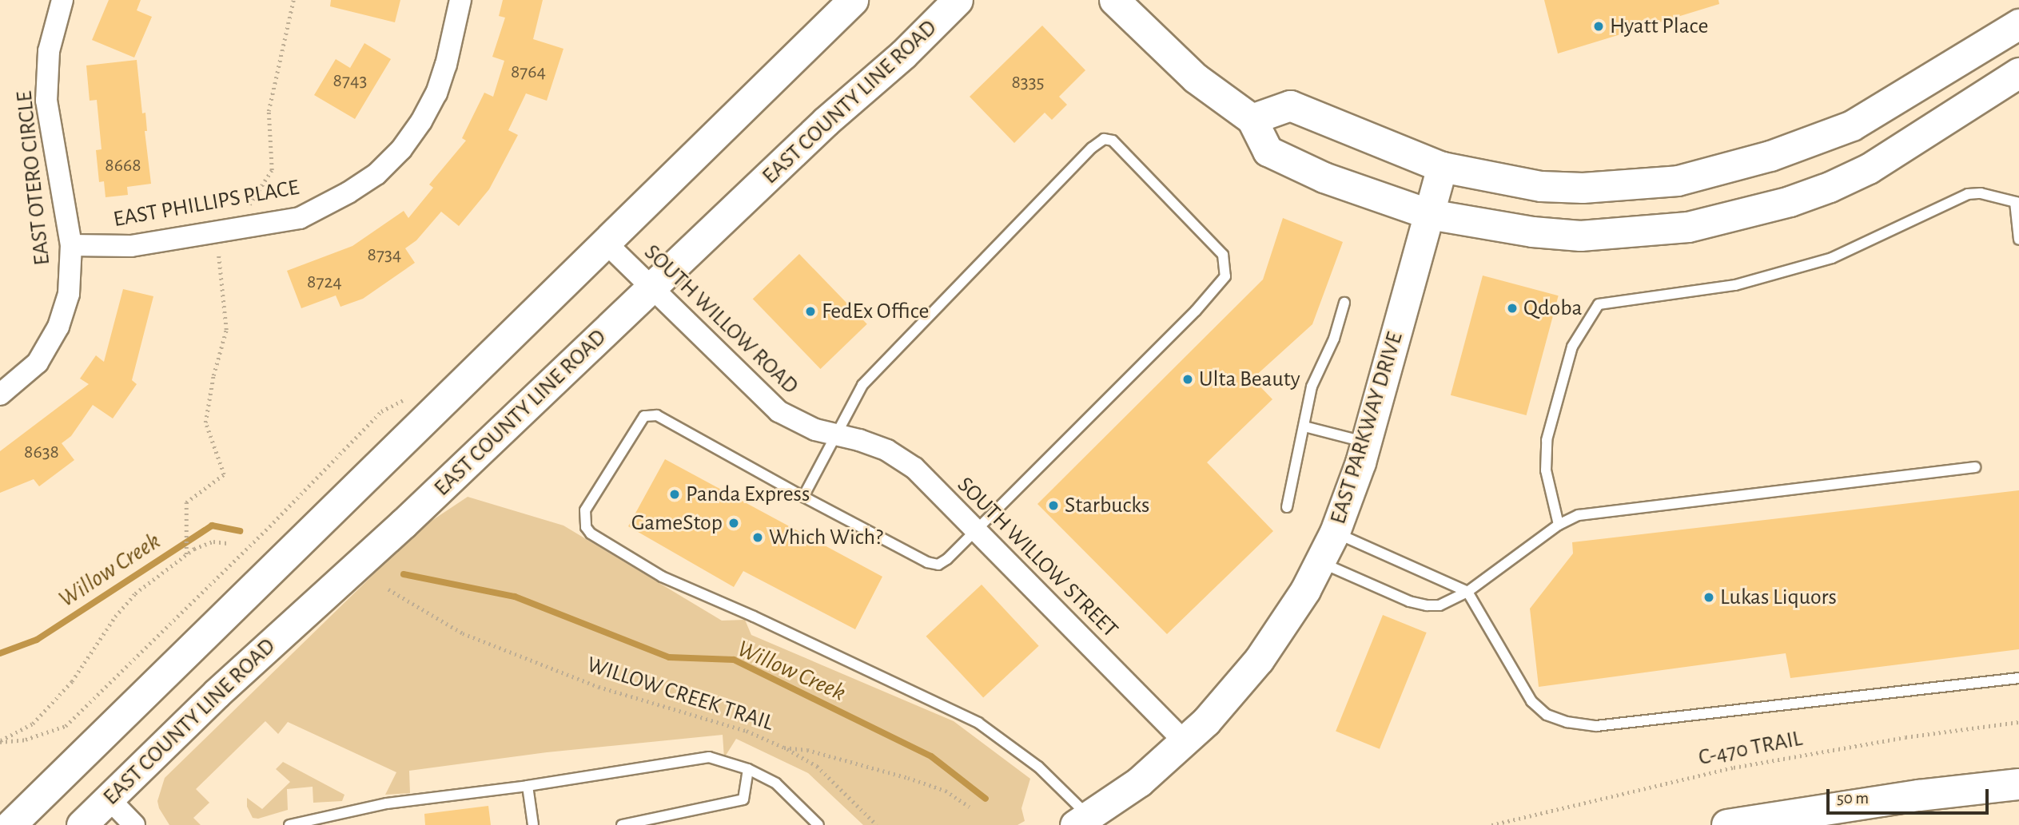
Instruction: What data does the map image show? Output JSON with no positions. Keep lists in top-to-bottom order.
{
  "streets": {
    "main road": ["EAST COUNTY LINE ROAD", "EAST PARKWAY DRIVE"],
    "street": [
      "EAST OTERO CIRCLE",
      "EAST PHILLIPS PLACE",
      "SOUTH WILLOW ROAD",
      "SOUTH WILLOW STREET"
    ],
    "path": ["WILLOW CREEK TRAIL", "C-470 TRAIL"]
  },
  "crossings": [
    ["EAST COUNTY LINE ROAD", "SOUTH WILLOW ROAD"],
    ["EAST OTERO CIRCLE", "EAST PHILLIPS PLACE"],
    ["SOUTH WILLOW ROAD", "SOUTH WILLOW STREET"],
    ["EAST PARKWAY DRIVE", "SOUTH WILLOW STREET"]
  ],
  "water": ["Willow Creek"],
  "places": [
    "Hyatt Place",
    "Qdoba",
    "FedEx Office",
    "Ulta Beauty",
    "Panda Express",
    "Starbucks",
    "GameStop",
    "Which Wich?",
    "Lukas Liquors"
  ],
  "house_numbers": [
    "8764",
    "8743",
    "8335",
    "8668",
    "8734",
    "8724",
    "8638"
  ],
  "scale_bar": "50 m"
}
